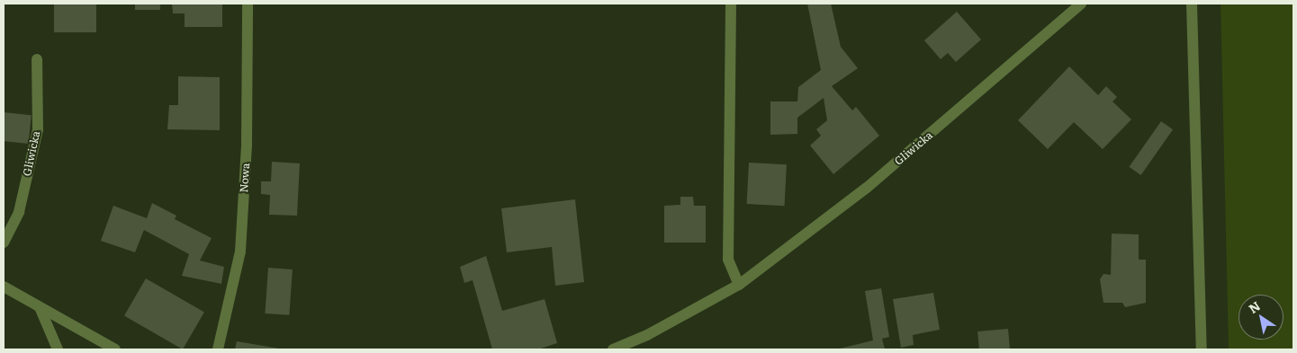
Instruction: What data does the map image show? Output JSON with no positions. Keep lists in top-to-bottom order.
{
  "streets": {
    "street": ["Gliwicka", "Nowa"]
  },
  "north": "top left"
}
